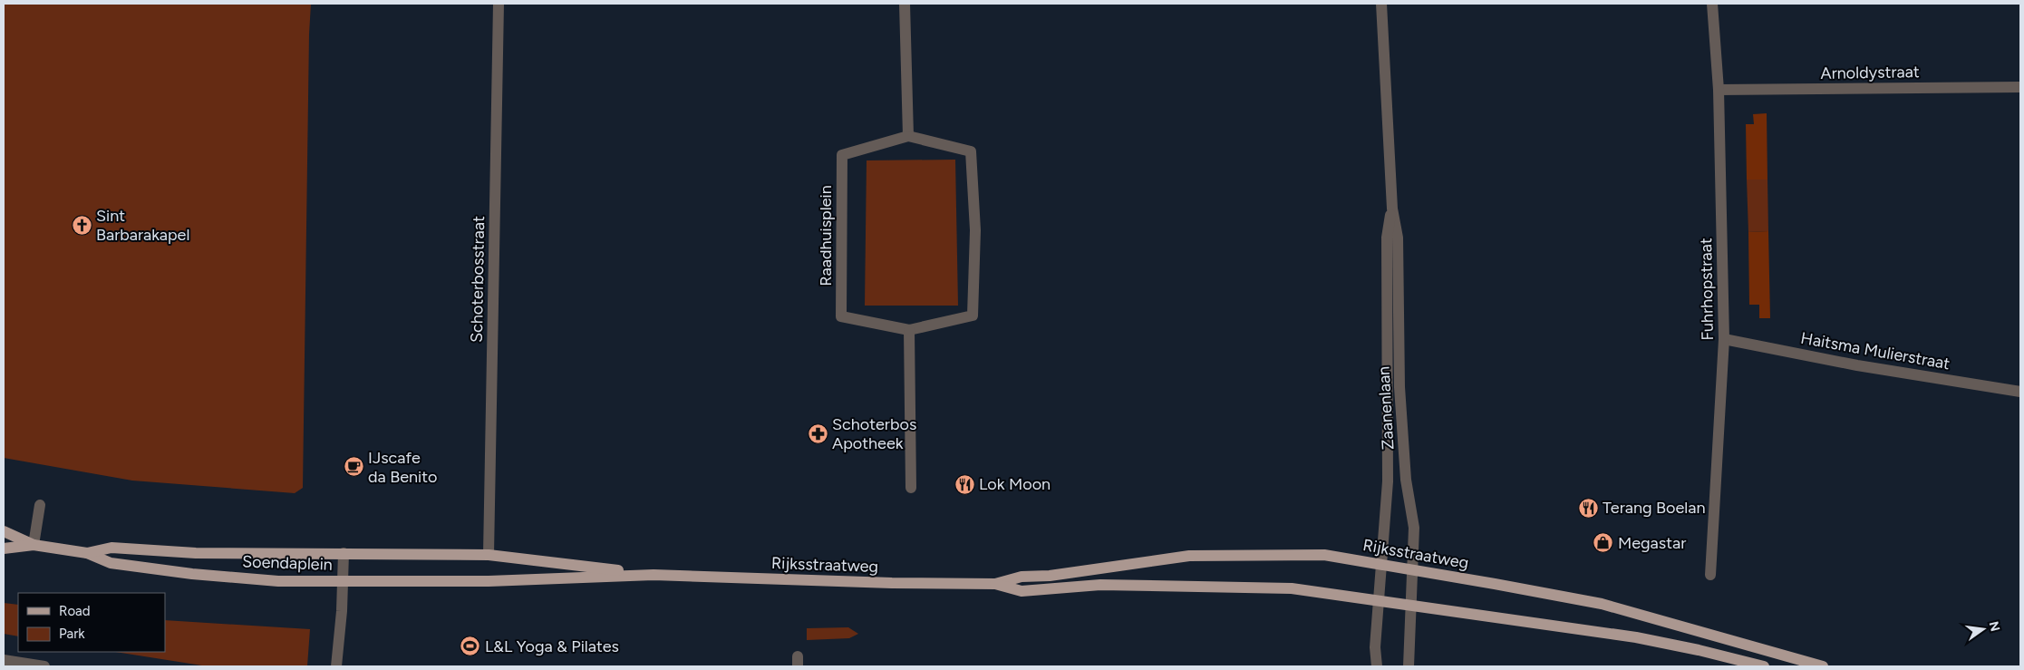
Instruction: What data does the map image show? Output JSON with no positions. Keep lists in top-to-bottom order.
{
  "streets": {
    "main road": ["Rijksstraatweg", "Soendaplein"],
    "street": [
      "Arnoldystraat",
      "Raadhuisplein",
      "Schoterbosstraat",
      "Fuhrhopstraat",
      "Haitsma Mulierstraat",
      "Zaanenlaan"
    ]
  },
  "crossings": [
    ["Arnoldystraat", "Fuhrhopstraat"],
    ["Schoterbosstraat", "Rijksstraatweg"],
    ["Schoterbosstraat", "Soendaplein"],
    ["Fuhrhopstraat", "Haitsma Mulierstraat"],
    ["Zaanenlaan", "Rijksstraatweg"],
    ["Rijksstraatweg", "Soendaplein"]
  ],
  "places": {
    "church": ["Sint Barbarakapel"],
    "pharmacy": ["Schoterbos Apotheek"],
    "cafe": ["IJscafe da Benito"],
    "restaurant": ["Lok Moon", "Terang Boelan"],
    "shop": ["Megastar"],
    "sports": ["L&L Yoga & Pilates"]
  },
  "legend": ["Road", "Park"],
  "north": "right"
}
